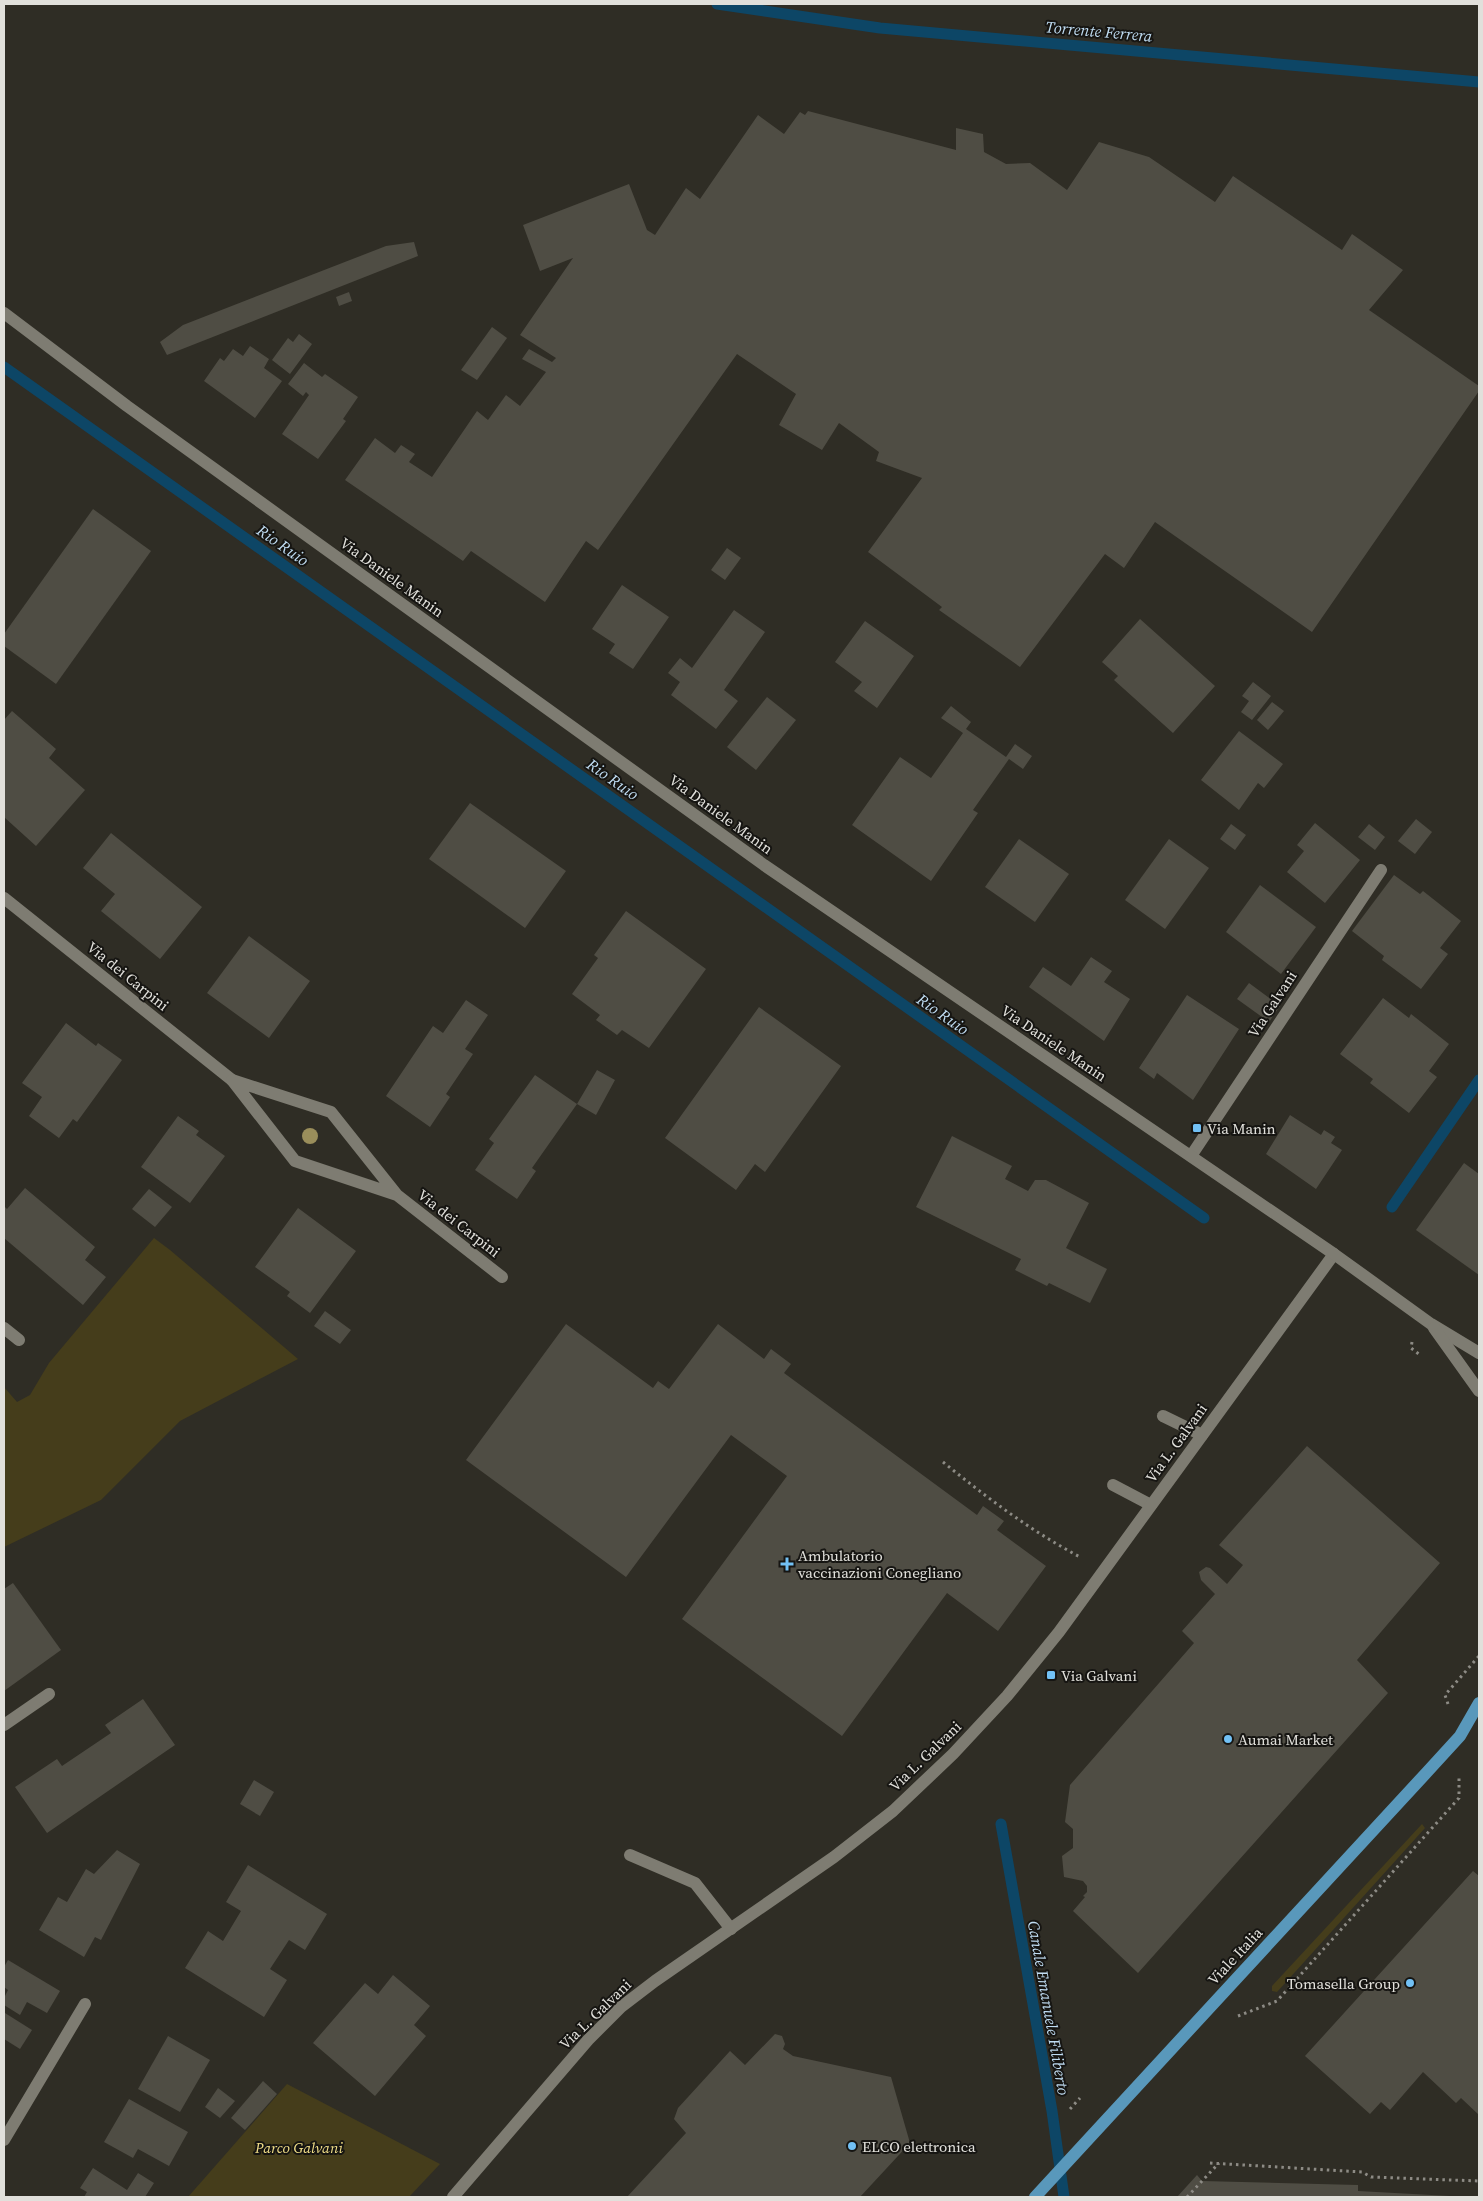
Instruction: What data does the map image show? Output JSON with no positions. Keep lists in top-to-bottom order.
{
  "streets": {
    "main road": ["Viale Italia"],
    "street": [
      "Via Daniele Manin",
      "Via dei Carpini",
      "Via Galvani",
      "Via L. Galvani"
    ]
  },
  "crossings": [
    ["Via Daniele Manin", "Via Galvani"],
    ["Via Daniele Manin", "Via L. Galvani"]
  ],
  "water": ["Torrente Ferrera", "Rio Ruio", "Canale Emanuele Filiberto"],
  "parks": ["Parco Galvani"],
  "places": {
    "transit": ["Via Manin", "Via Galvani"],
    "health": ["Ambulatorio vaccinazioni Conegliano"],
    "other": ["Aumai Market", "Tomasella Group", "ELCO elettronica"]
  }
}
